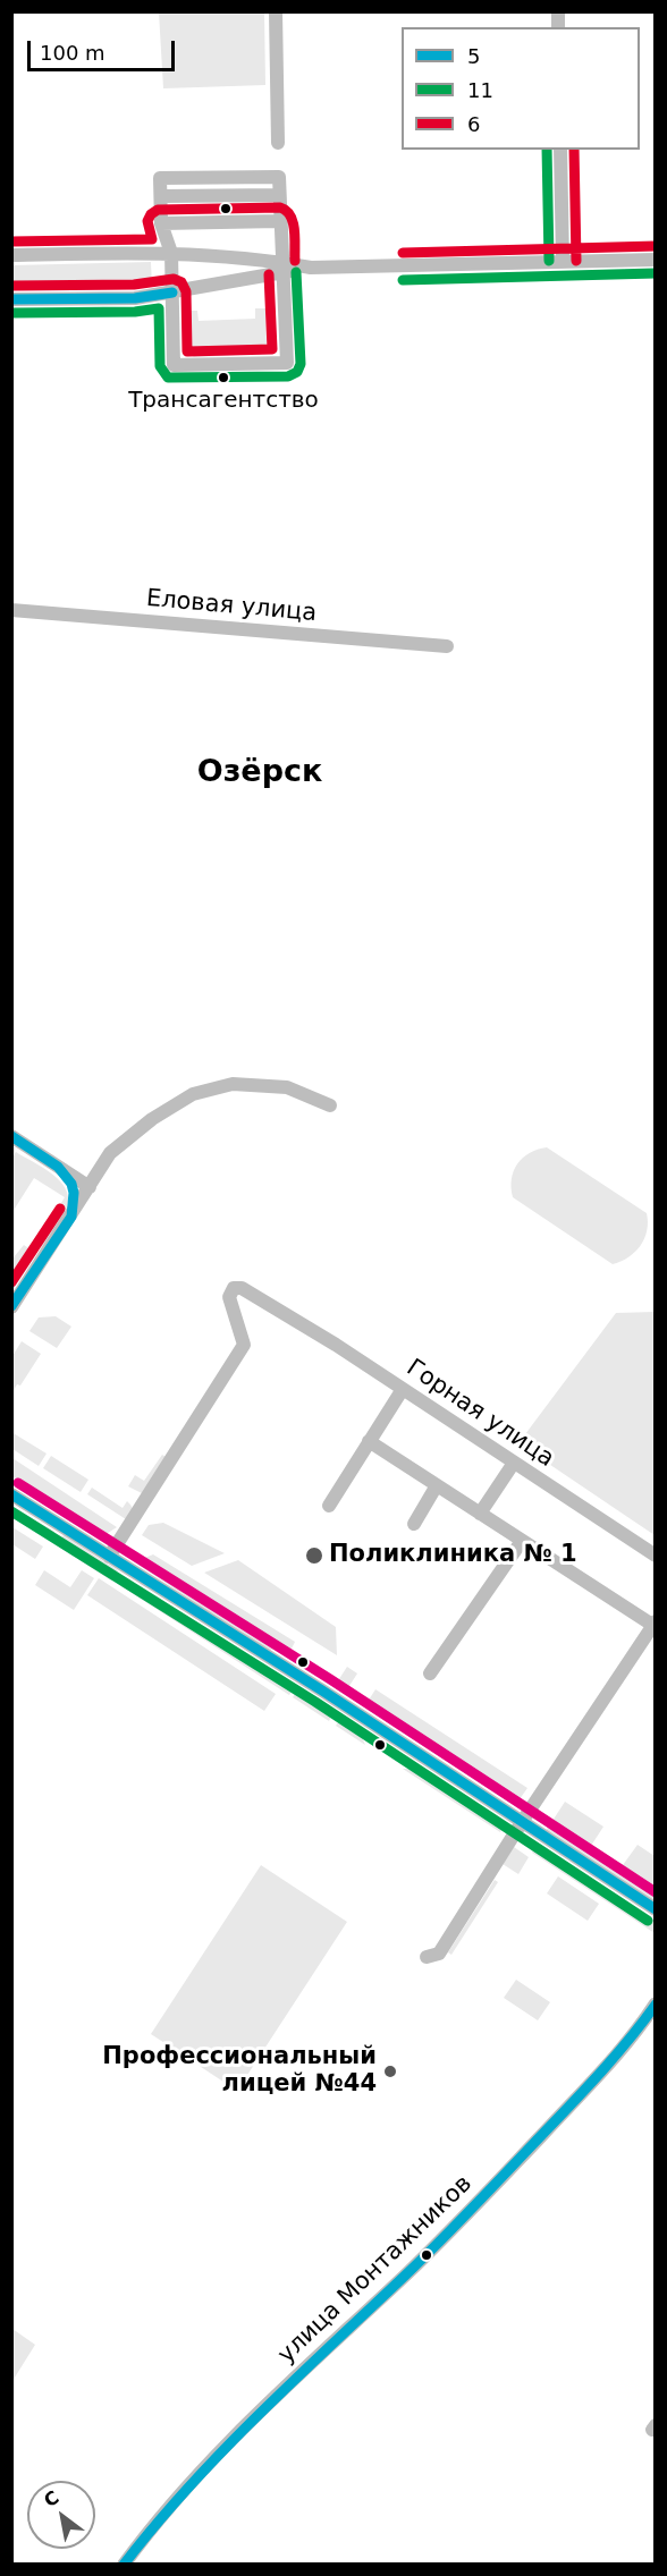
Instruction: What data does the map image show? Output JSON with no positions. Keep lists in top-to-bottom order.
{
  "streets": {
    "street": ["Еловая улица", "Горная улица", "улица Монтажников"]
  },
  "districts": ["Озёрск"],
  "places": ["Трансагентство", "Поликлиника № 1", "Профессиональный лицей №44"],
  "lines": ["transit line 11", "transit line 6", "transit line 5"],
  "legend": ["5", "11", "6"],
  "scale_bar": "100 m",
  "north": "top left"
}
